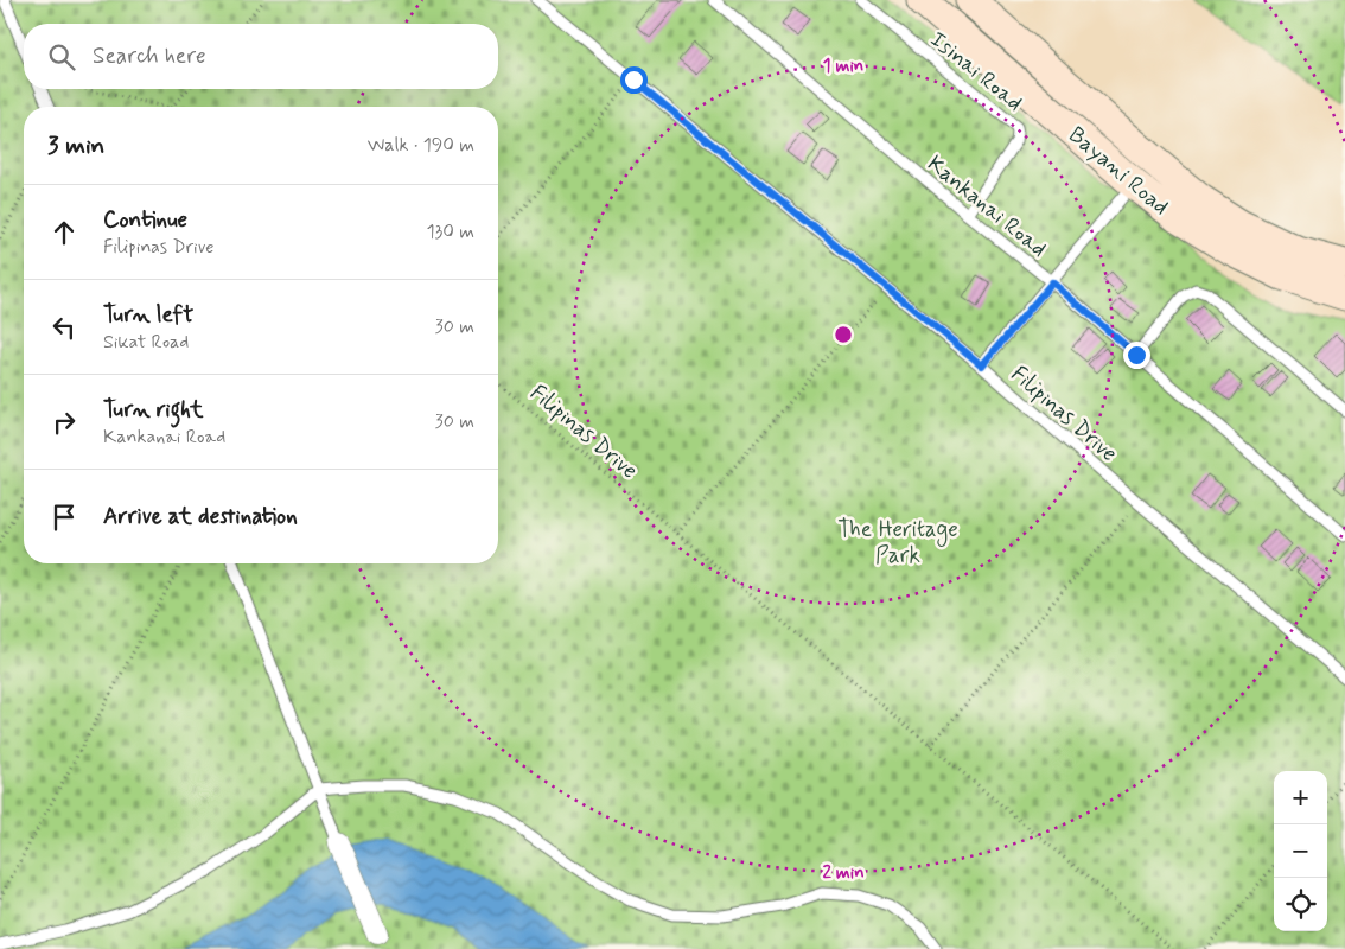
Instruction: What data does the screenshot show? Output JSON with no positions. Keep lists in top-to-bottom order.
{
  "streets": {
    "main road": ["Bayani Road"],
    "lane": ["Isinai Road", "Kankanai Road", "Filipinas Drive"]
  },
  "crossings": [
    ["Isinai Road", "Kankanai Road"]
  ],
  "parks": ["The Heritage Park"],
  "page": {
    "search": "Search here",
    "heading": ["3 min", "Walk · 190 m"],
    "list": [
      ["Continue", "Filipinas Drive", "130 m"],
      ["Turn left", "Sikat Road", "30 m"],
      ["Turn right", "Kankanai Road", "30 m"],
      "Arrive at destination"
    ],
    "map_buttons": ["+", "−"]
  },
  "rings": ["1 min", "2 min"]
}
